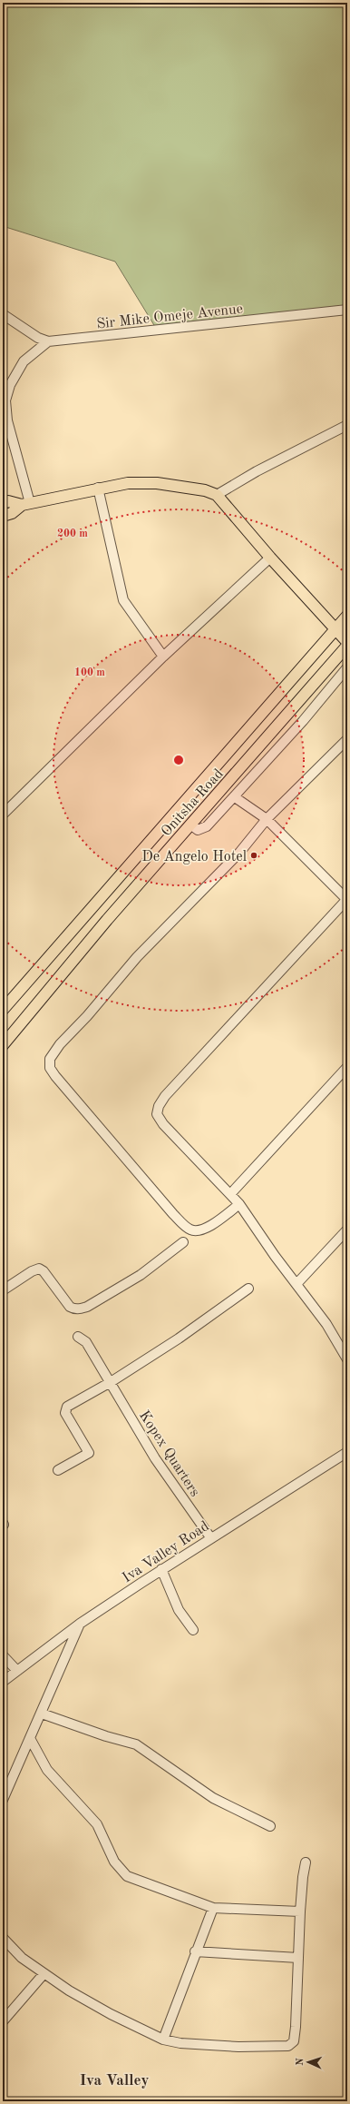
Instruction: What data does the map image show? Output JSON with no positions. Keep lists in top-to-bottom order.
{
  "streets": {
    "main road": ["Onitsha Road"],
    "street": ["Sir Mike Omeje Avenue", "Kopex Quarters", "Iva Valley Road"]
  },
  "crossings": [
    ["Kopex Quarters", "Iva Valley Road"]
  ],
  "districts": ["Iva Valley"],
  "places": ["De Angelo Hotel"],
  "north": "left",
  "rings": ["200 m", "100 m"]
}
